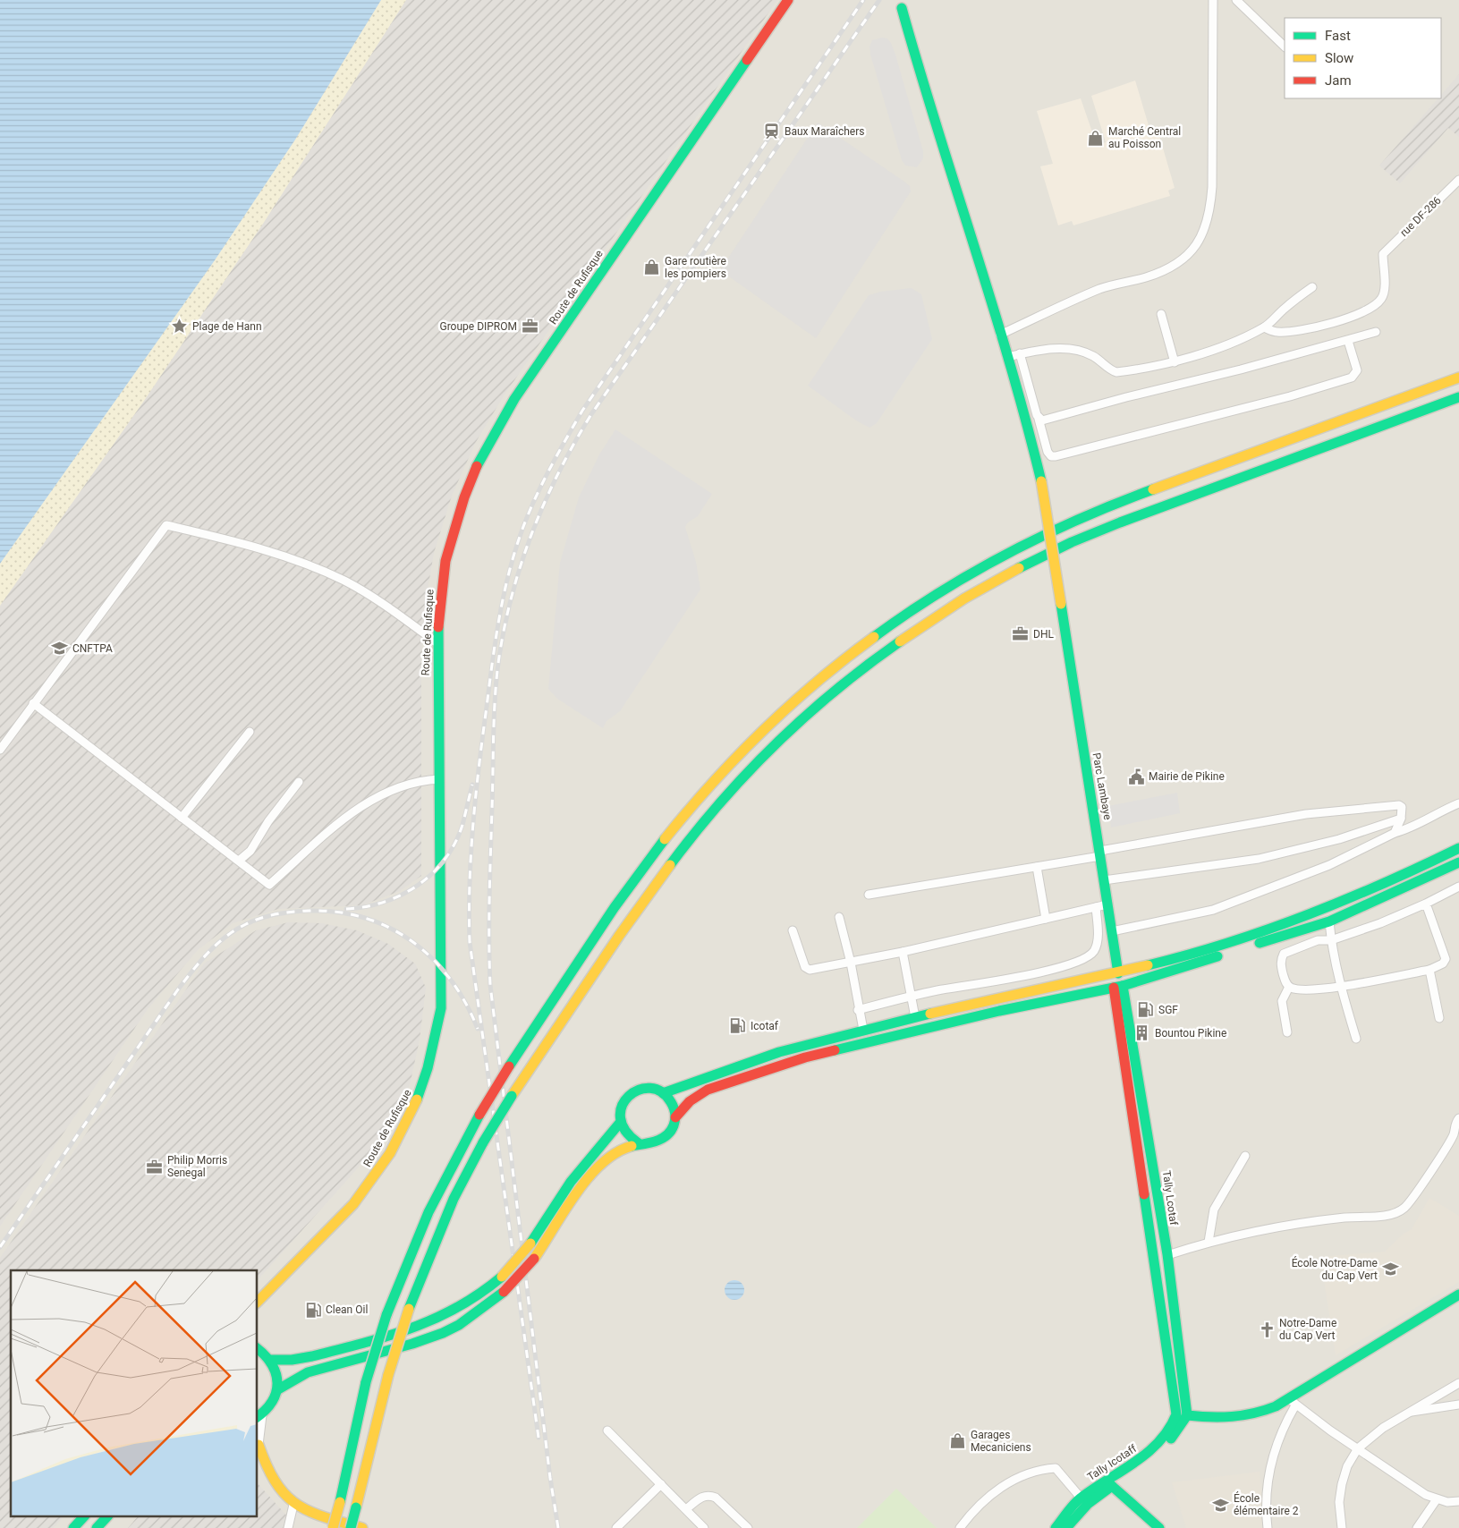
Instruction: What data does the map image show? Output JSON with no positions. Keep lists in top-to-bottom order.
{
  "streets": {
    "main road": [
      "Route de Rufisque",
      "Parc Lambaye",
      "Tally Lcotaf",
      "Tally Icotaff"
    ],
    "street": ["rue DF-286"]
  },
  "crossings": [
    ["Tally Lcotaf", "Tally Icotaff"]
  ],
  "places": {
    "station": ["Baux Maraîchers"],
    "shop": ["Marché Central au Poisson", "Gare routière les pompiers", "Garages Mecaniciens"],
    "place": ["Plage de Hann"],
    "office": ["Groupe DIPROM", "DHL", "Philip Morris Senegal"],
    "school or university": ["CNFTPA", "École Notre-Dame du Cap Vert", "École élémentaire 2"],
    "public building": ["Mairie de Pikine"],
    "fuel station": ["SGF", "Icotaf", "Clean Oil"],
    "building": ["Bountou Pikine"],
    "church": ["Notre-Dame du Cap Vert"]
  },
  "legend": ["Fast", "Slow", "Jam"]
}
